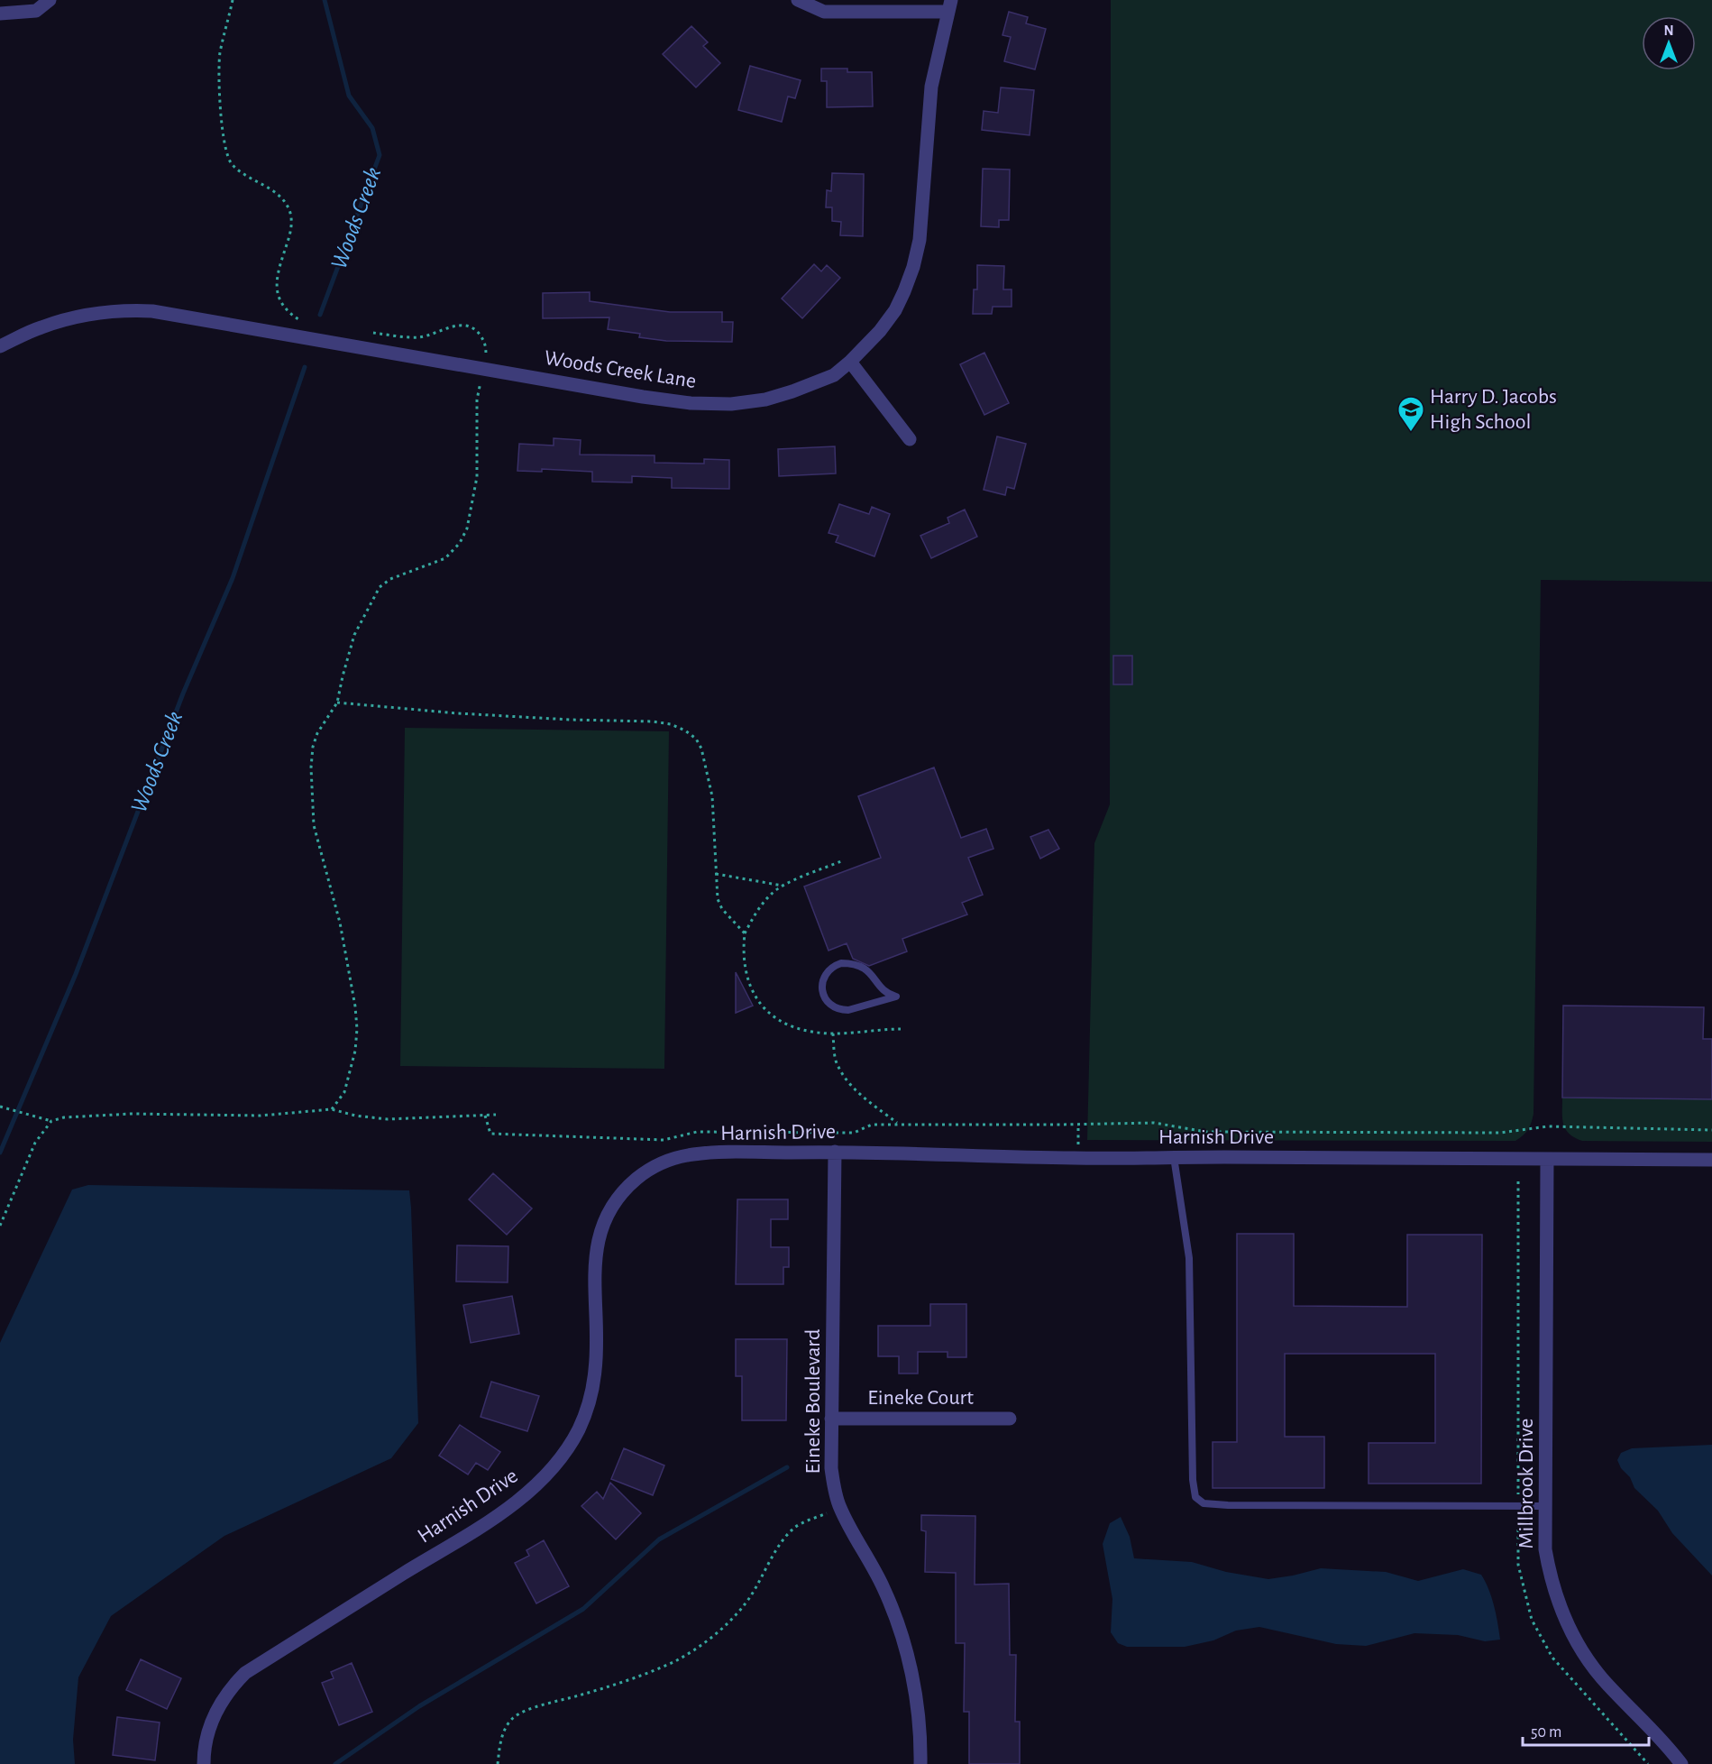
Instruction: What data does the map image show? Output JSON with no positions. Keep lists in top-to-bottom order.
{
  "streets": {
    "street": [
      "Woods Creek Lane",
      "Harnish Drive",
      "Eineke Court",
      "Eineke Boulevard",
      "Millbrook Drive"
    ]
  },
  "crossings": [
    ["Harnish Drive", "Eineke Boulevard"],
    ["Harnish Drive", "Millbrook Drive"],
    ["Eineke Court", "Eineke Boulevard"]
  ],
  "water": ["Woods Creek"],
  "places": {
    "school or university": ["Harry D. Jacobs High School"]
  },
  "scale_bar": "50 m",
  "north": "top"
}
